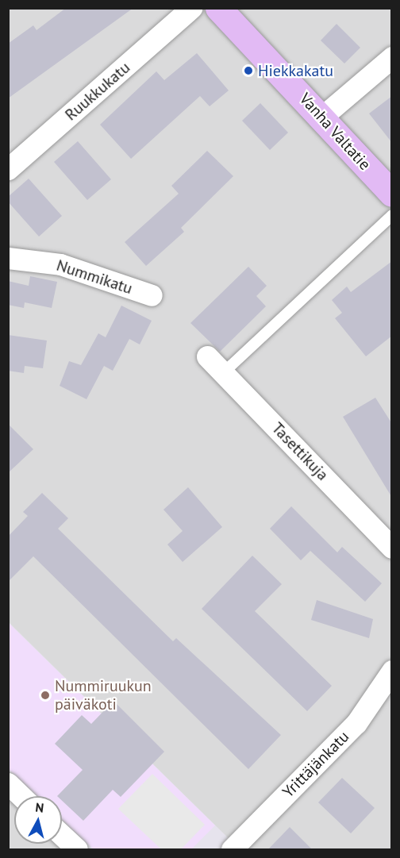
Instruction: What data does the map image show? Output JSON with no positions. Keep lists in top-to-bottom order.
{
  "streets": {
    "street": [
      "Ruukkukatu",
      "Vanha Valtatie",
      "Nummikatu",
      "Tasettikuja",
      "Yrittäjänkatu"
    ]
  },
  "places": ["Hiekkakatu", "Nummiruukun päiväkoti"],
  "north": "top"
}
